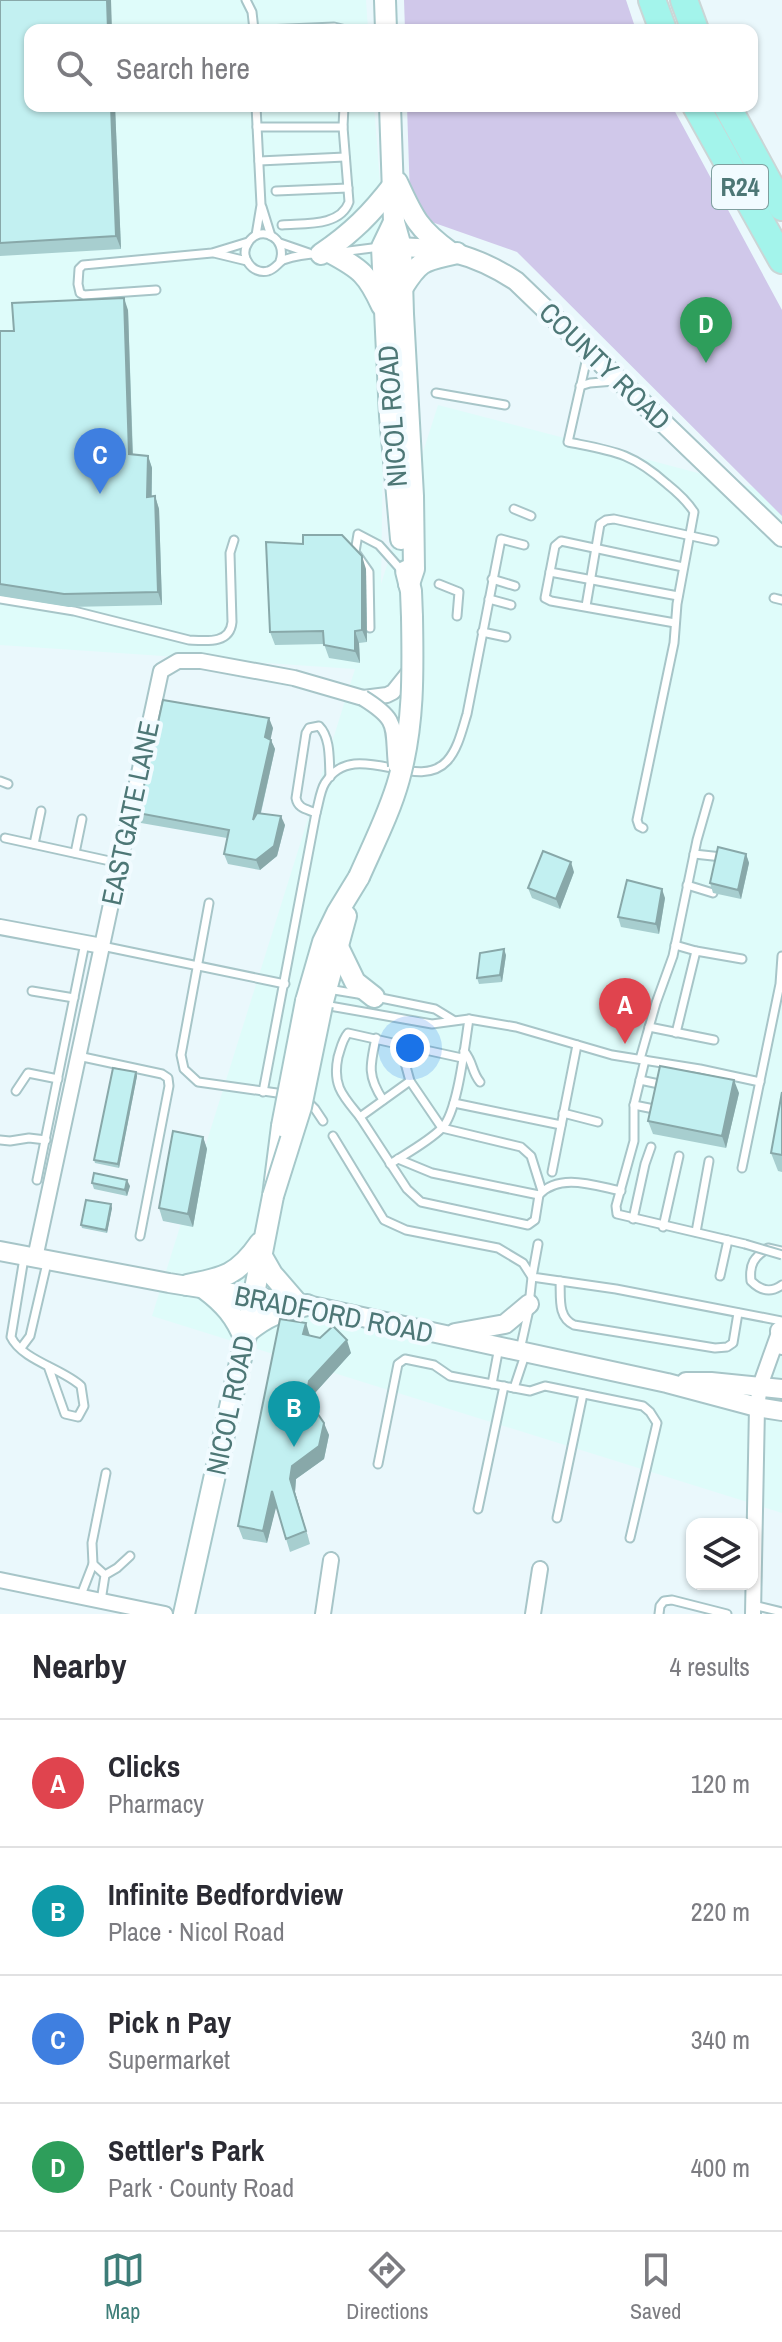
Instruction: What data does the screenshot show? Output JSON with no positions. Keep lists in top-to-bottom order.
{
  "streets": {
    "highway": ["R24"],
    "main road": ["NICOL ROAD"],
    "street": ["COUNTY ROAD", "EASTGATE LANE", "BRADFORD ROAD"]
  },
  "crossings": [
    ["COUNTY ROAD", "NICOL ROAD"],
    ["NICOL ROAD", "EASTGATE LANE"],
    ["NICOL ROAD", "BRADFORD ROAD"],
    ["EASTGATE LANE", "BRADFORD ROAD"]
  ],
  "page": {
    "search": "Search here",
    "pins": [
      "D",
      "C",
      "A",
      "B"
    ],
    "heading": ["Nearby", "4 results"],
    "list": [
      {
        "mark": "A",
        "name": "Clicks",
        "note": "Pharmacy",
        "value": "120 m"
      },
      {
        "mark": "B",
        "name": "Infinite Bedfordview",
        "note": "Place · Nicol Road",
        "value": "220 m"
      },
      {
        "mark": "C",
        "name": "Pick n Pay",
        "note": "Supermarket",
        "value": "340 m"
      },
      {
        "mark": "D",
        "name": "Settler's Park",
        "note": "Park · County Road",
        "value": "400 m"
      }
    ],
    "nav": ["Map", "Directions", "Saved"]
  }
}
